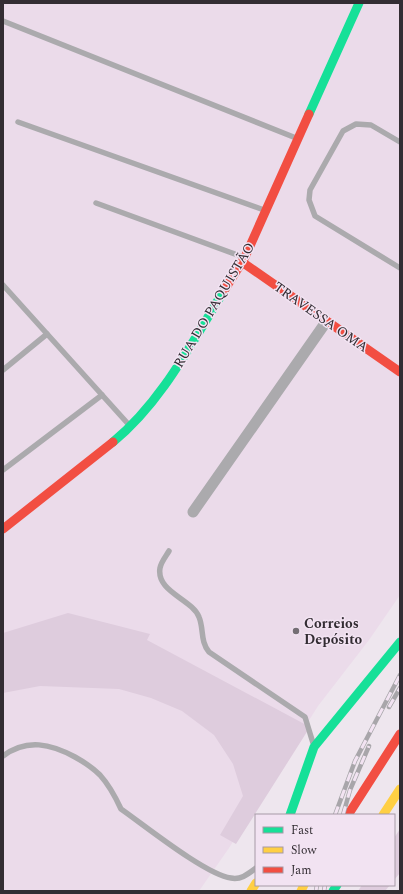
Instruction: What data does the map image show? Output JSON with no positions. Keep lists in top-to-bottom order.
{
  "streets": {
    "main road": ["RUA DO PAQUISTÃO", "TRAVESSA OMA"]
  },
  "crossings": [
    ["RUA DO PAQUISTÃO", "TRAVESSA OMA"]
  ],
  "places": ["Correios Depósito"],
  "legend": ["Fast", "Slow", "Jam"]
}
